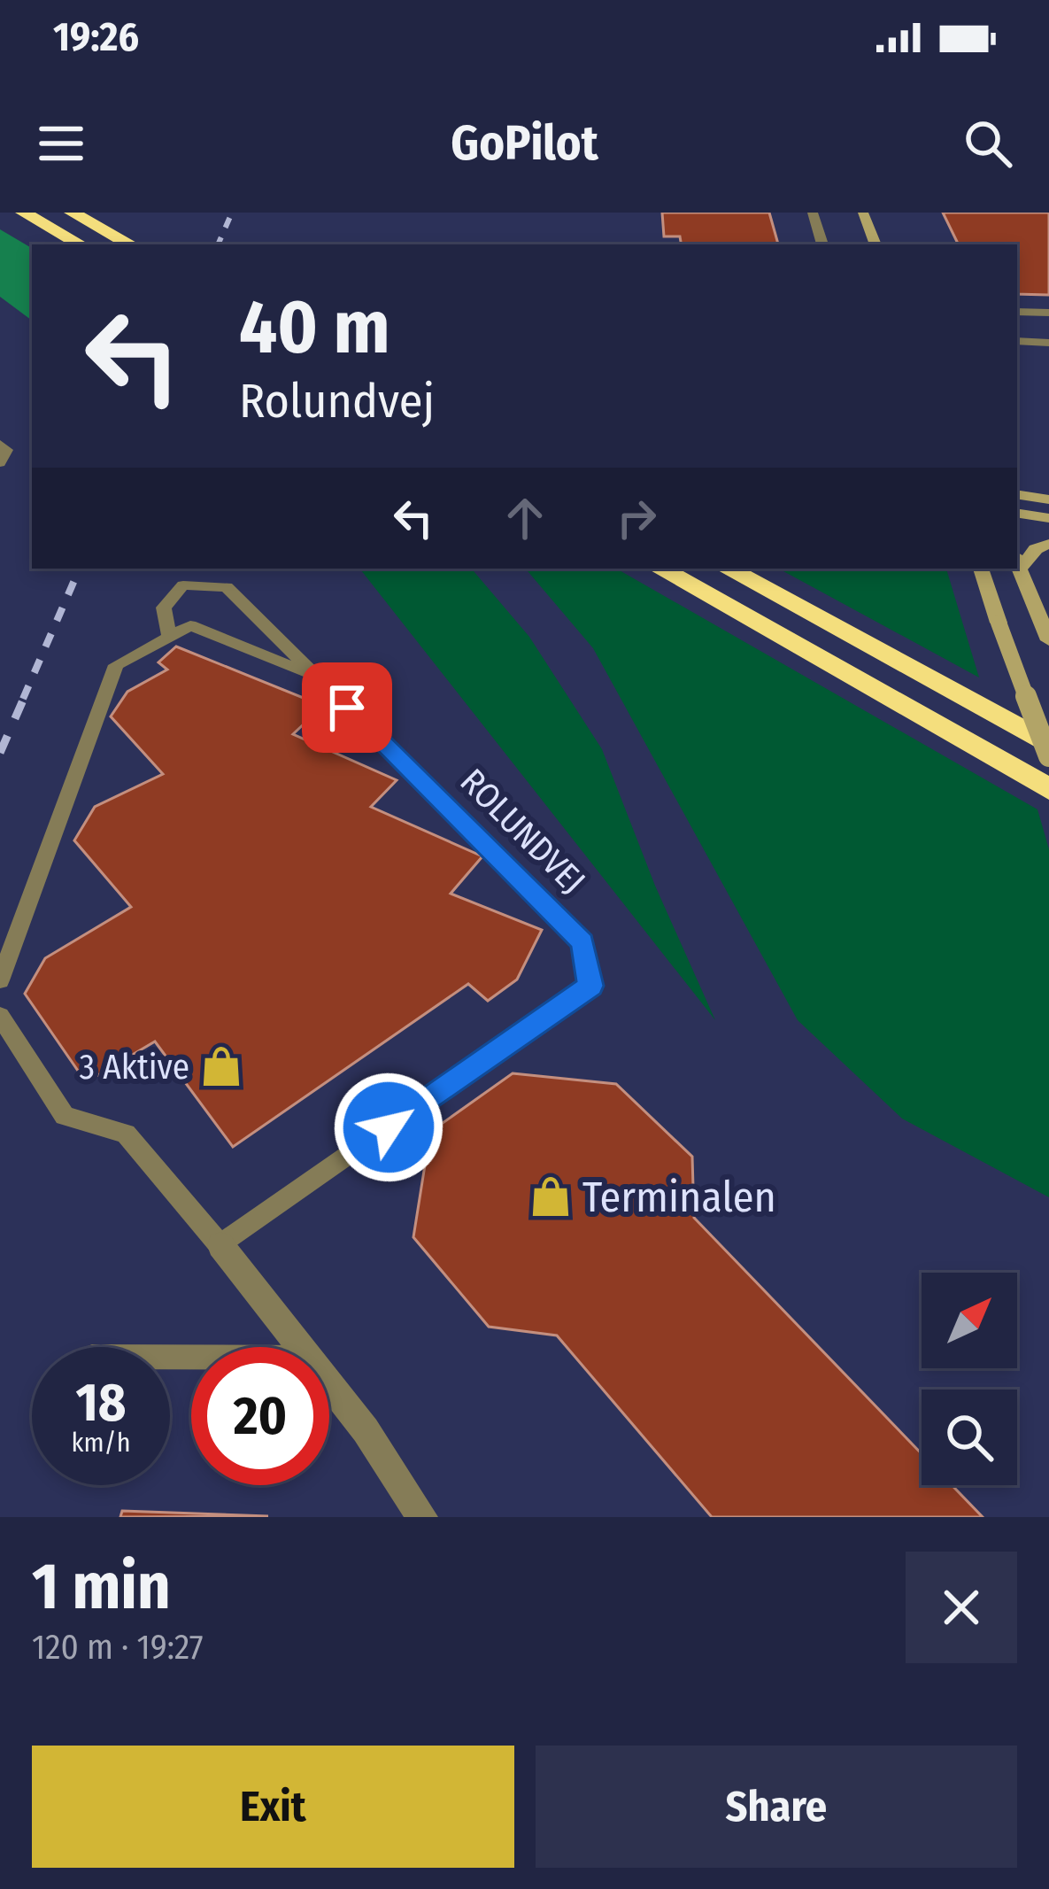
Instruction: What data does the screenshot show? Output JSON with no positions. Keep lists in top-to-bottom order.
{
  "streets": {
    "lane": ["ROLUNDVEJ"]
  },
  "places": {
    "shop": ["3 Aktive", "Terminalen"]
  },
  "north": "top right",
  "page": {
    "status": "19:26",
    "header": "GoPilot",
    "turn": ["40 m", "Rolundvej"],
    "speed": "18 km/h",
    "limit": "20",
    "heading": ["1 min", "120 m · 19:27"],
    "buttons": ["Exit", "Share"]
  }
}
